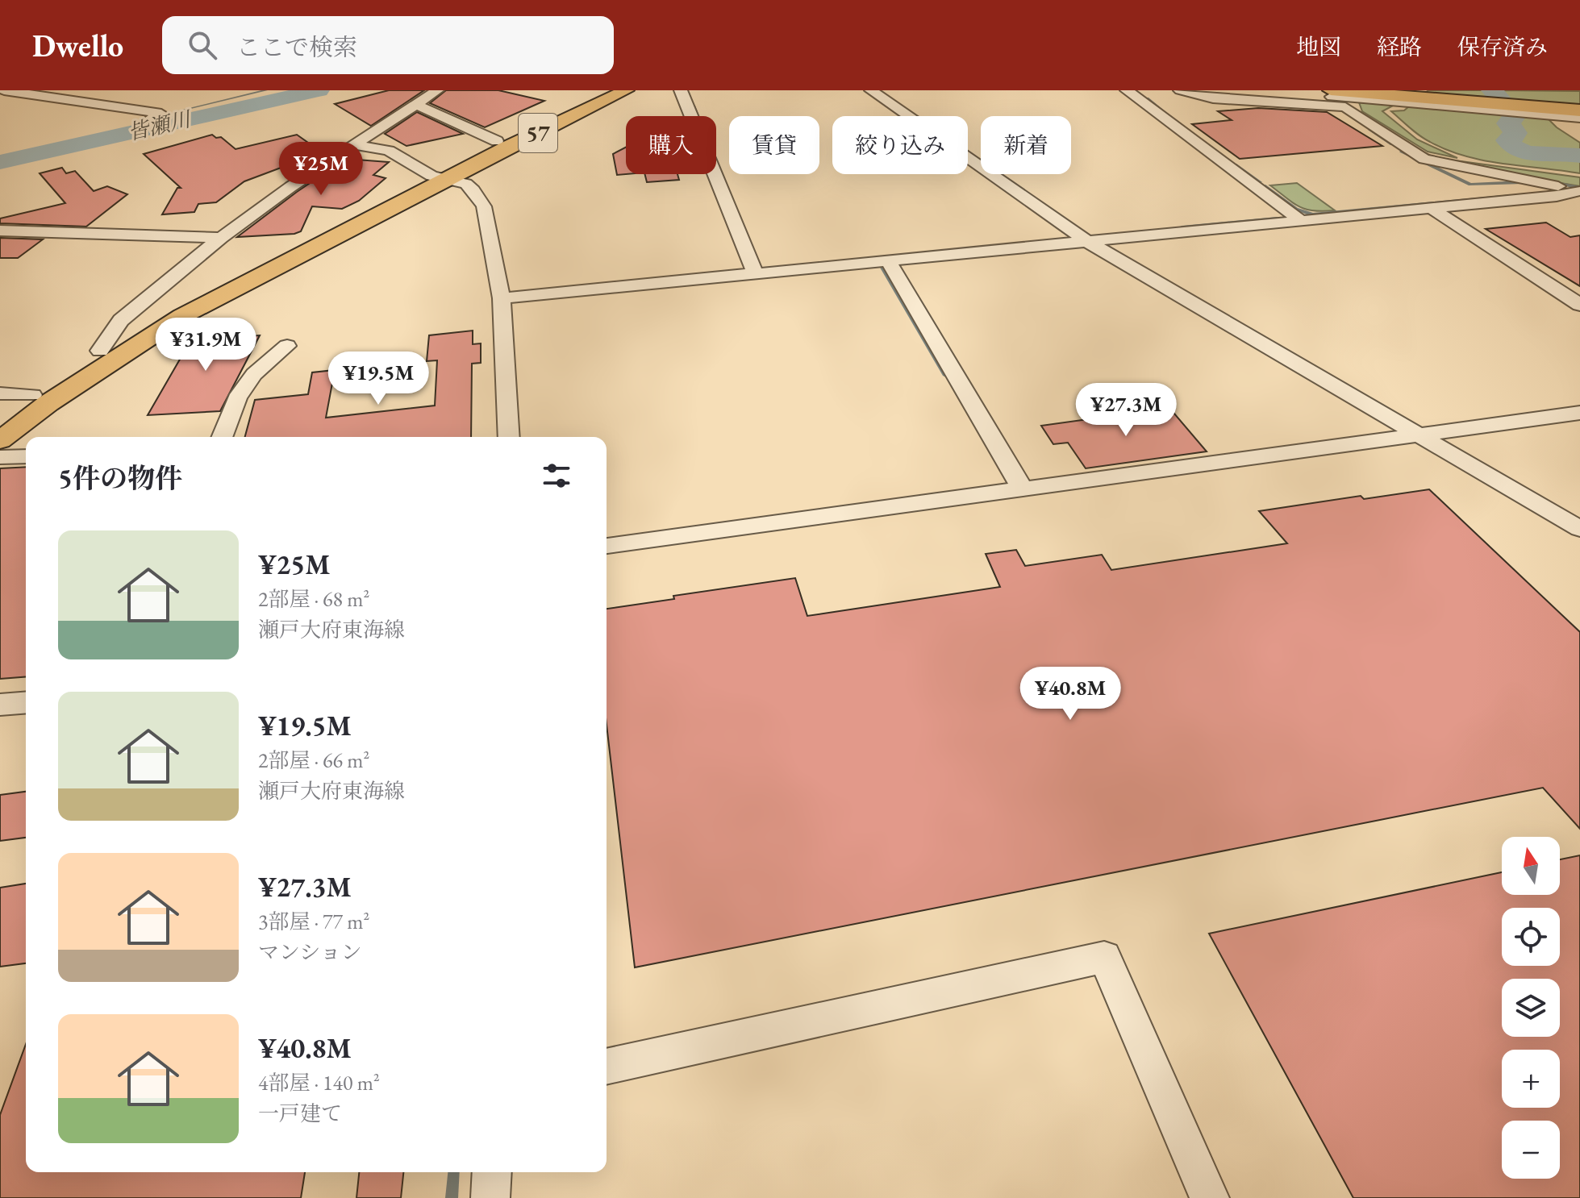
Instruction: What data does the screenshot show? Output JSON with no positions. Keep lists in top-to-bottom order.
{
  "streets": {
    "main road": ["57"]
  },
  "water": ["皆瀬川"],
  "north": "top",
  "page": {
    "header": "Dwello",
    "search": "ここで検索",
    "nav": ["地図", "経路", "保存済み"],
    "chip": [
      "購入",
      "賃貸",
      "絞り込み",
      "新着"
    ],
    "price": [
      "¥25M",
      "¥31.9M",
      "¥19.5M",
      "¥27.3M",
      "¥40.8M"
    ],
    "heading": "5件の物件",
    "list": [
      {
        "name": "¥25M",
        "note": "2部屋 · 68 m² · 瀬戸大府東海線"
      },
      {
        "name": "¥19.5M",
        "note": "2部屋 · 66 m² · 瀬戸大府東海線"
      },
      {
        "name": "¥27.3M",
        "note": "3部屋 · 77 m² · マンション"
      },
      {
        "name": "¥40.8M",
        "note": "4部屋 · 140 m² · 一戸建て"
      }
    ],
    "map_buttons": ["+", "−"]
  }
}
